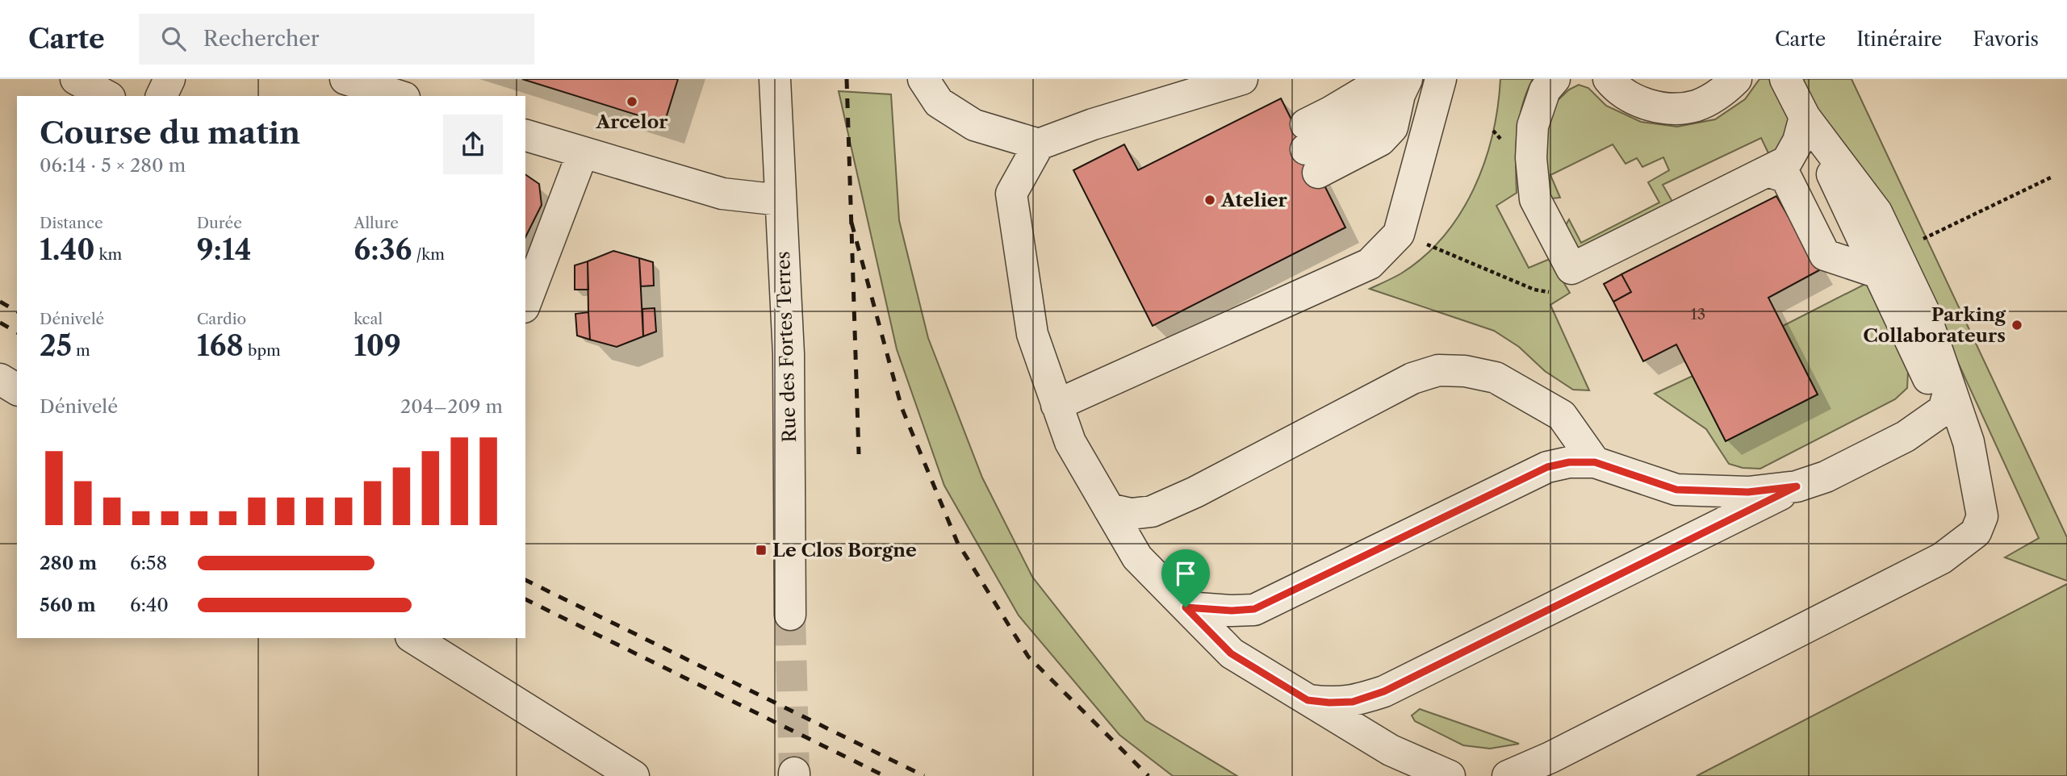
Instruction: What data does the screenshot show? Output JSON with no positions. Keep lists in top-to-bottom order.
{
  "streets": {
    "street": ["Rue des Fortes Terres"]
  },
  "places": {
    "other": ["Arcelor", "Atelier", "Parking Collaborateurs"],
    "transit": ["Le Clos Borgne"]
  },
  "house_numbers": ["13"],
  "page": {
    "header": "Carte",
    "search": "Rechercher",
    "nav": ["Carte", "Itinéraire", "Favoris"],
    "heading": ["Course du matin", "06:14 · 5 × 280 m"],
    "stats": [
      ["Distance", "1.40 km"],
      ["Durée", "9:14"],
      ["Allure", "6:36 /km"],
      ["Dénivelé", "25 m"],
      ["Cardio", "168 bpm"],
      ["kcal", "109"]
    ],
    "chart": ["Dénivelé", "204–209 m"],
    "list": [
      {
        "name": "280 m",
        "note": "6:58"
      },
      {
        "name": "560 m",
        "note": "6:40"
      }
    ]
  }
}
